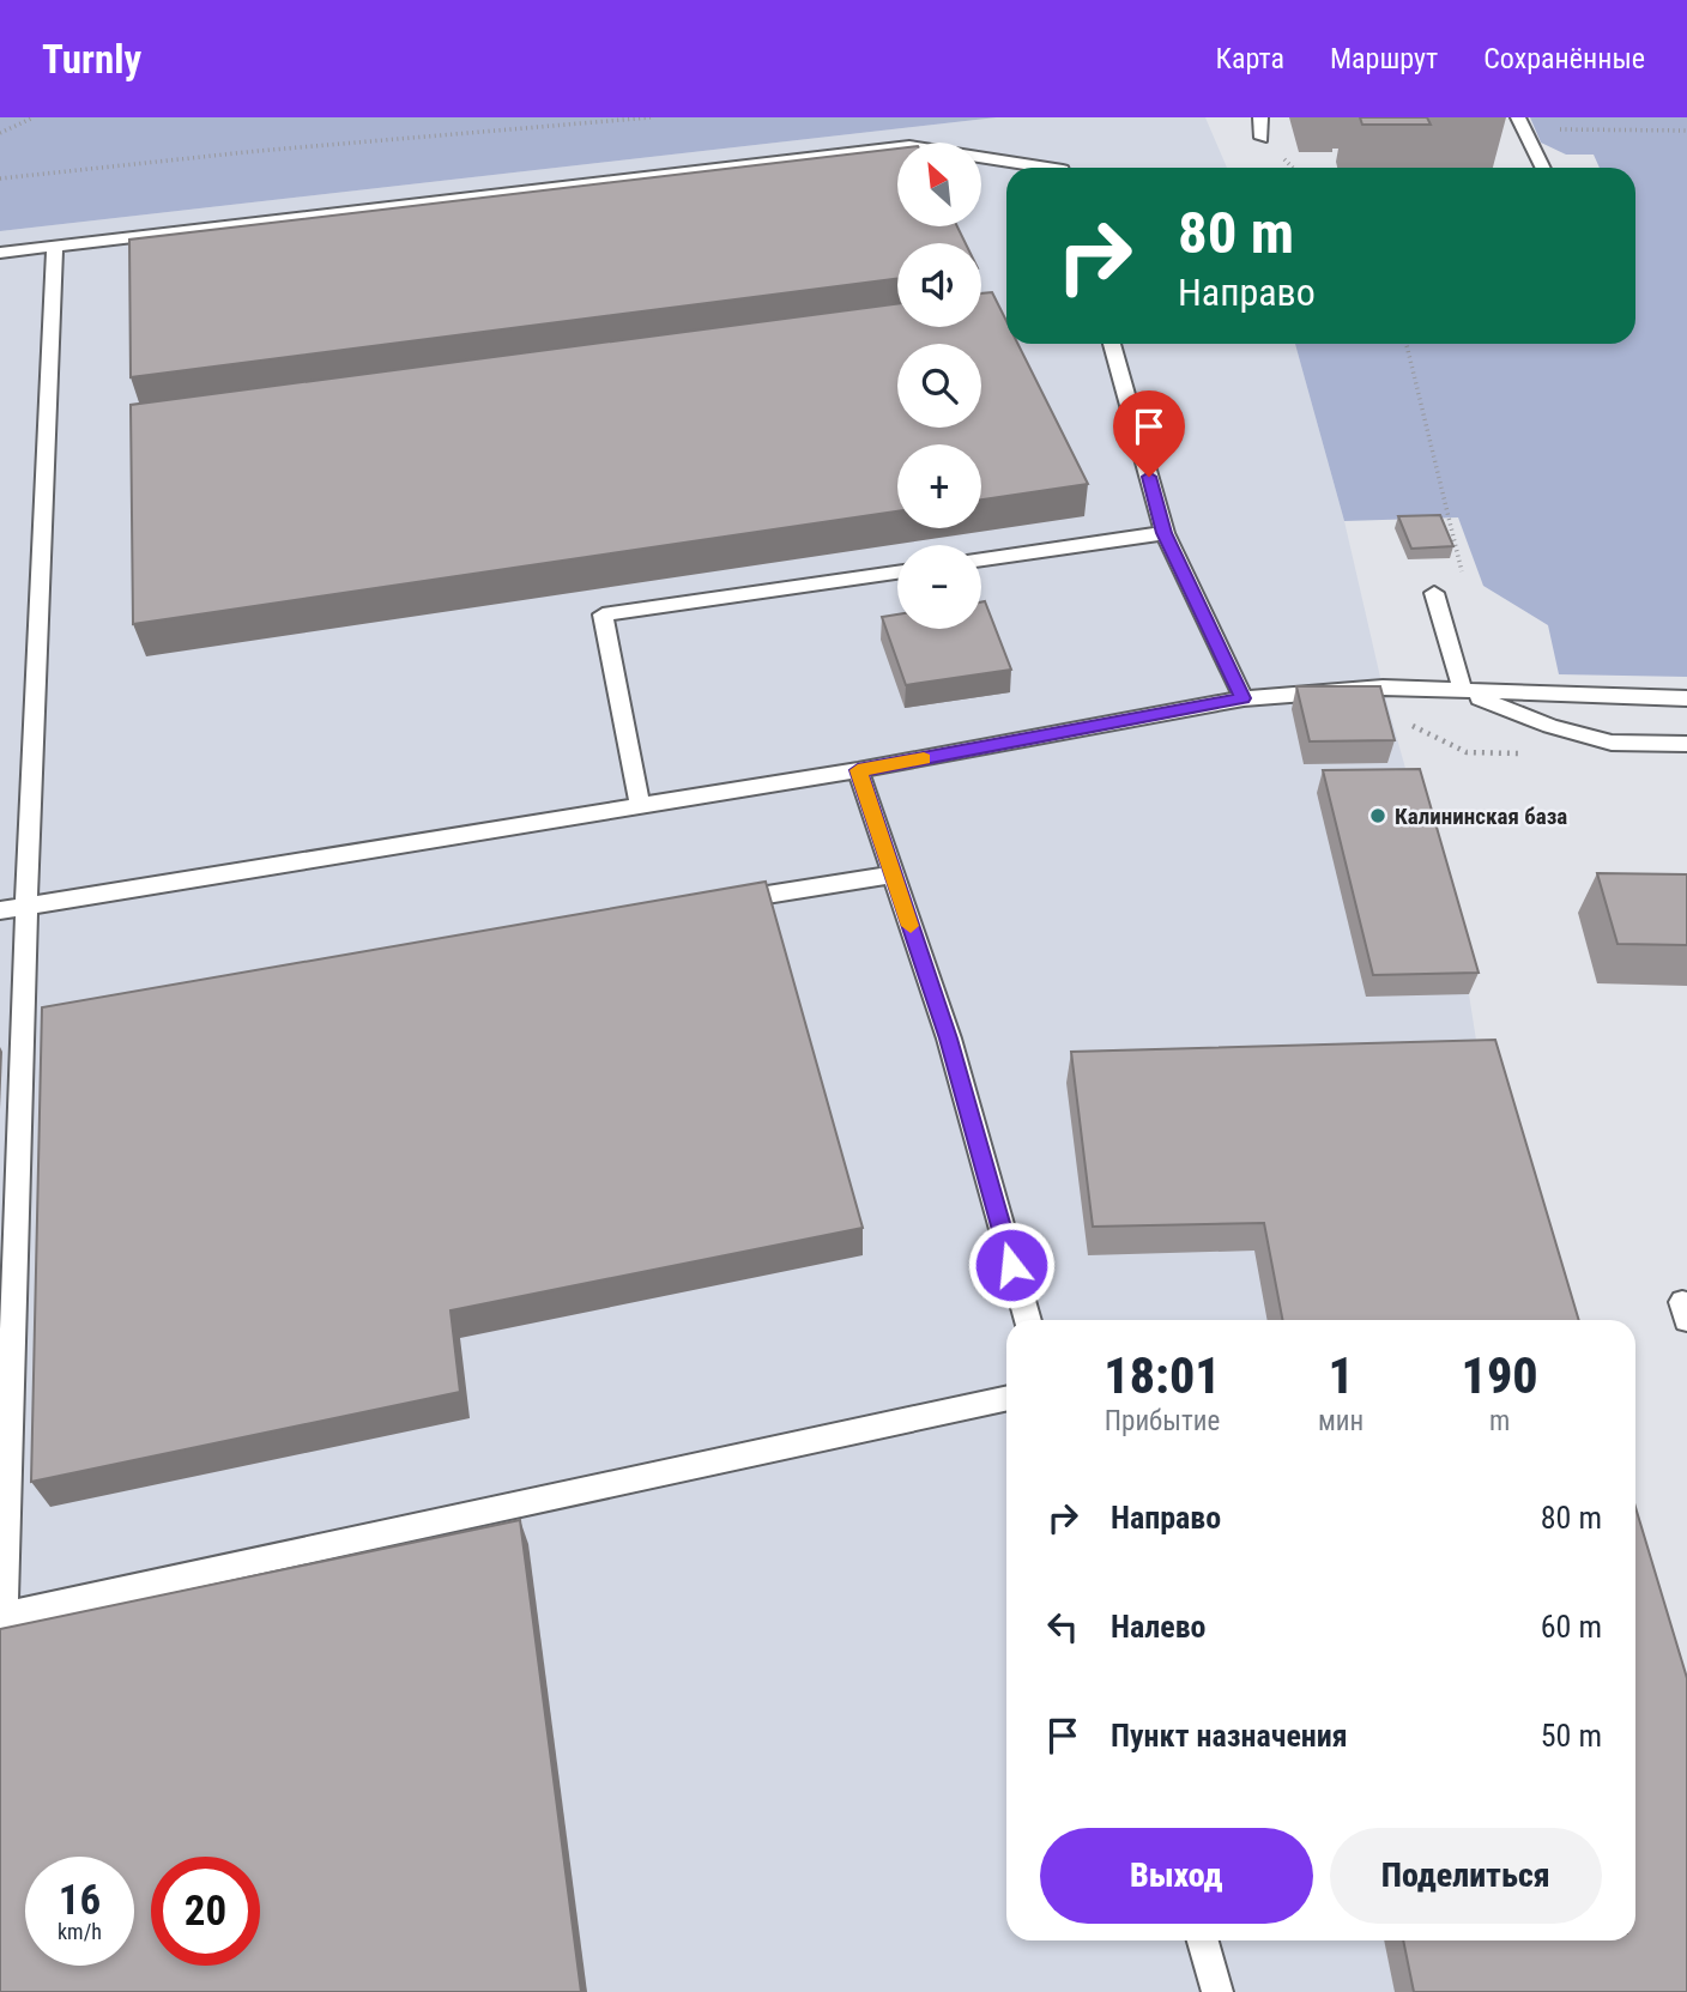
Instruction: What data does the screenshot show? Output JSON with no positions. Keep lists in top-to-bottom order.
{
  "places": ["Калининская база"],
  "north": "top left",
  "page": {
    "header": "Turnly",
    "nav": ["Карта", "Маршрут", "Сохранённые"],
    "map_buttons": ["+", "−"],
    "turn": ["80 m", "Направо"],
    "eta": [
      "18:01",
      "Прибытие",
      "1",
      "мин",
      "190",
      "m"
    ],
    "list": [
      {
        "name": "Направо",
        "value": "80 m"
      },
      {
        "name": "Налево",
        "value": "60 m"
      },
      {
        "name": "Пункт назначения",
        "value": "50 m"
      }
    ],
    "buttons": ["Выход", "Поделиться"],
    "speed": "16 km/h",
    "limit": "20"
  }
}
